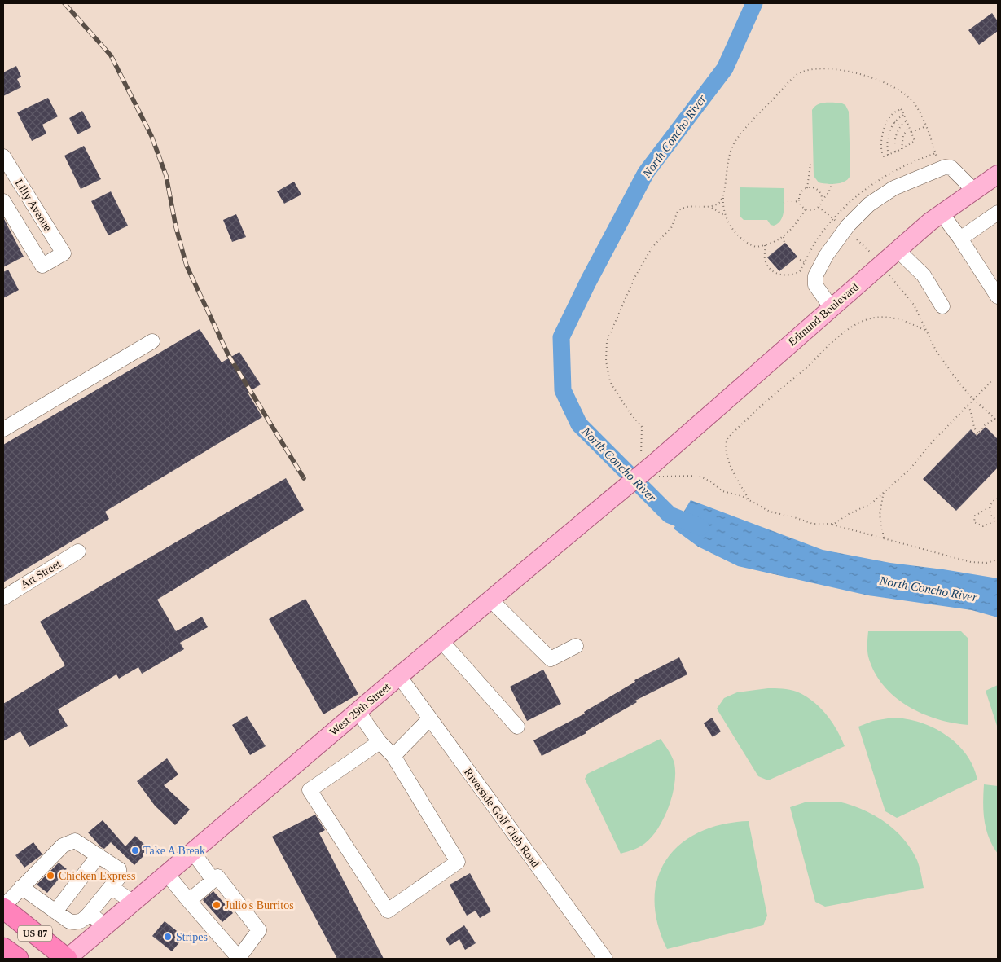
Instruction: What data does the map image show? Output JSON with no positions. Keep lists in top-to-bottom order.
{
  "streets": {
    "highway": ["US 87"],
    "main road": ["Edmund Boulevard", "West 29th Street"],
    "street": ["Lilly Avenue", "Art Street", "Riverside Golf Club Road"]
  },
  "crossings": [
    ["Edmund Boulevard", "West 29th Street"],
    ["West 29th Street", "Riverside Golf Club Road"],
    ["West 29th Street", "US 87"]
  ],
  "water": ["North Concho River"],
  "places": [
    "Take A Break",
    "Chicken Express",
    "Julio's Burritos",
    "Stripes"
  ]
}
